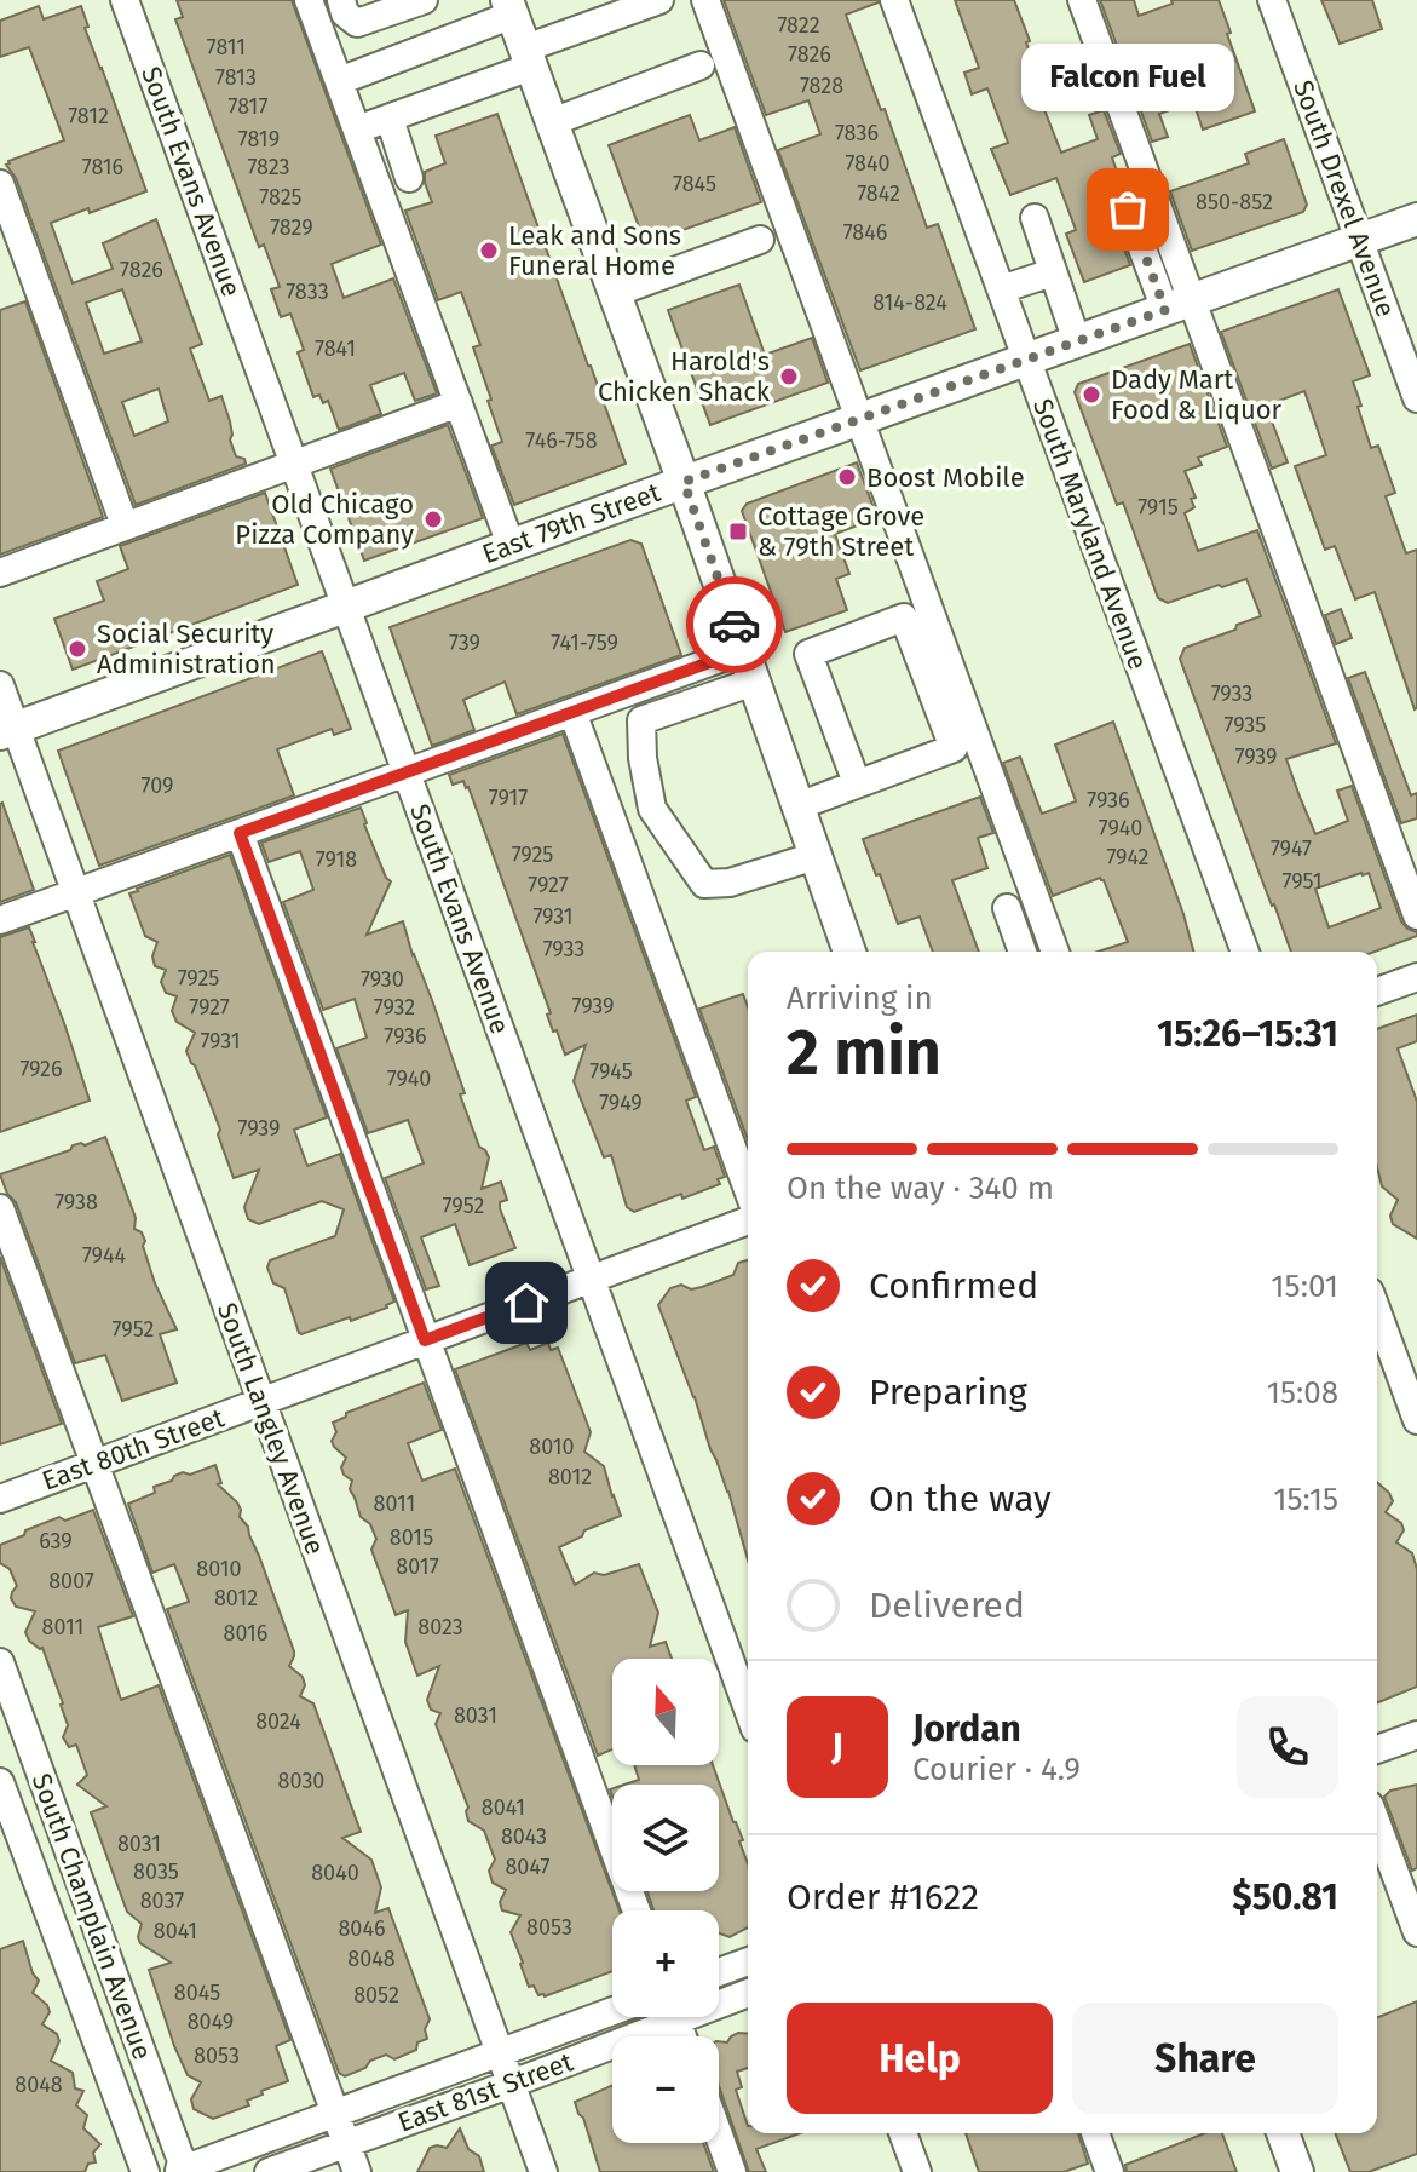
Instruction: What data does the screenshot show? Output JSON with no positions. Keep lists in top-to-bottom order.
{
  "streets": {
    "main road": ["East 79th Street"],
    "street": [
      "South Evans Avenue",
      "South Drexel Avenue",
      "South Maryland Avenue",
      "South Langley Avenue",
      "East 80th Street",
      "South Champlain Avenue",
      "East 81st Street"
    ]
  },
  "crossings": [
    ["South Evans Avenue", "East 79th Street"],
    ["South Evans Avenue", "East 80th Street"],
    ["South Drexel Avenue", "East 79th Street"],
    ["East 79th Street", "South Maryland Avenue"],
    ["East 79th Street", "South Langley Avenue"],
    ["South Langley Avenue", "East 80th Street"],
    ["South Langley Avenue", "East 81st Street"],
    ["South Champlain Avenue", "East 81st Street"]
  ],
  "places": {
    "other": [
      "Falcon Fuel",
      "Leak and Sons Funeral Home",
      "Harold's Chicken Shack",
      "Dady Mart Food & Liquor",
      "Boost Mobile",
      "Old Chicago Pizza Company",
      "Social Security Administration"
    ],
    "transit": ["Cottage Grove & 79th Street"]
  },
  "house_numbers": [
    "7822",
    "7811",
    "7826",
    "7813",
    "7828",
    "7817",
    "7812",
    "7836",
    "7819",
    "7840",
    "7816",
    "7823",
    "7845",
    "7842",
    "7825",
    "850-852",
    "7829",
    "7846",
    "7826",
    "7833",
    "814-824",
    "7841",
    "746-758",
    "7915",
    "739",
    "741-759",
    "7933",
    "7935",
    "7939",
    "709",
    "7917",
    "7936",
    "7940",
    "7947",
    "7925",
    "7942",
    "7918",
    "7951",
    "7927",
    "7931",
    "7933",
    "7925",
    "7930",
    "7939",
    "7927",
    "7932",
    "7936",
    "7931",
    "7926",
    "7945",
    "7940",
    "7949",
    "7939",
    "7938",
    "7952",
    "7944",
    "7952",
    "8010",
    "8012",
    "8011",
    "8015",
    "639",
    "8017",
    "8010",
    "8007",
    "8012",
    "8011",
    "8023",
    "8016",
    "8031",
    "8024",
    "8030",
    "8041",
    "8043",
    "8031",
    "8047",
    "8035",
    "8040",
    "8037",
    "8053",
    "8046",
    "8041",
    "8048",
    "8045",
    "8052",
    "8049",
    "8053",
    "8048"
  ],
  "north": "top",
  "page": {
    "bubble": "Falcon Fuel",
    "heading": ["2 min", "Arriving in", "15:26–15:31"],
    "panel": [
      "Jordan",
      "Courier · 4.9",
      "Order #1622",
      "$50.81"
    ],
    "bar": "On the way · 340 m",
    "list": [
      ["Confirmed", "15:01"],
      ["Preparing", "15:08"],
      ["On the way", "15:15"],
      "Delivered"
    ],
    "map_buttons": ["+", "−"],
    "round": "J",
    "buttons": ["Help", "Share"]
  }
}
